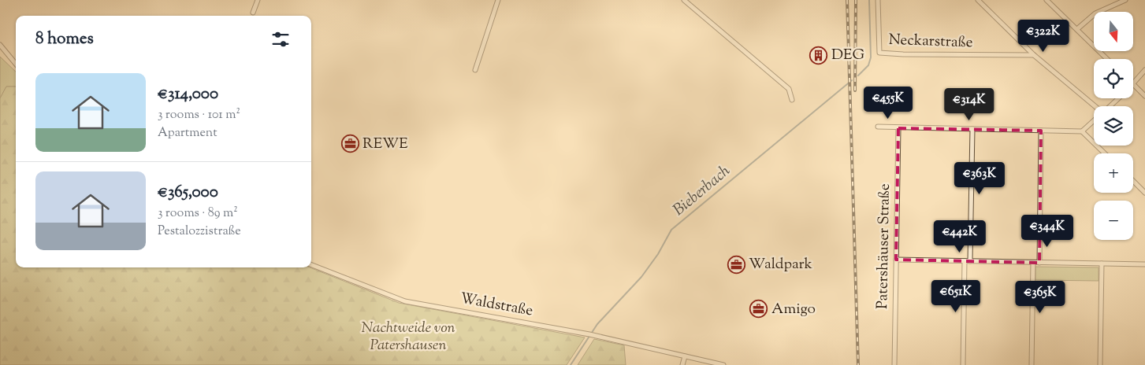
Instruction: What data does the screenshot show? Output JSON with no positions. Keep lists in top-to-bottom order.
{
  "streets": {
    "street": ["Neckarstraße", "Patershäuser Straße", "Waldstraße"]
  },
  "water": ["Bieberbach"],
  "parks": ["Nachtweide von Patershausen"],
  "places": {
    "building": ["DEG"],
    "office": ["REWE", "Waldpark", "Amigo"]
  },
  "north": "bottom",
  "page": {
    "map_buttons": ["+", "−"],
    "heading": "8 homes",
    "price": [
      "€322K",
      "€455K",
      "€314K",
      "€363K",
      "€344K",
      "€442K",
      "€651K",
      "€365K"
    ],
    "list": [
      {
        "name": "€314,000",
        "note": "3 rooms · 101 m² · Apartment"
      },
      {
        "name": "€365,000",
        "note": "3 rooms · 89 m² · Pestalozzistraße"
      }
    ]
  }
}
